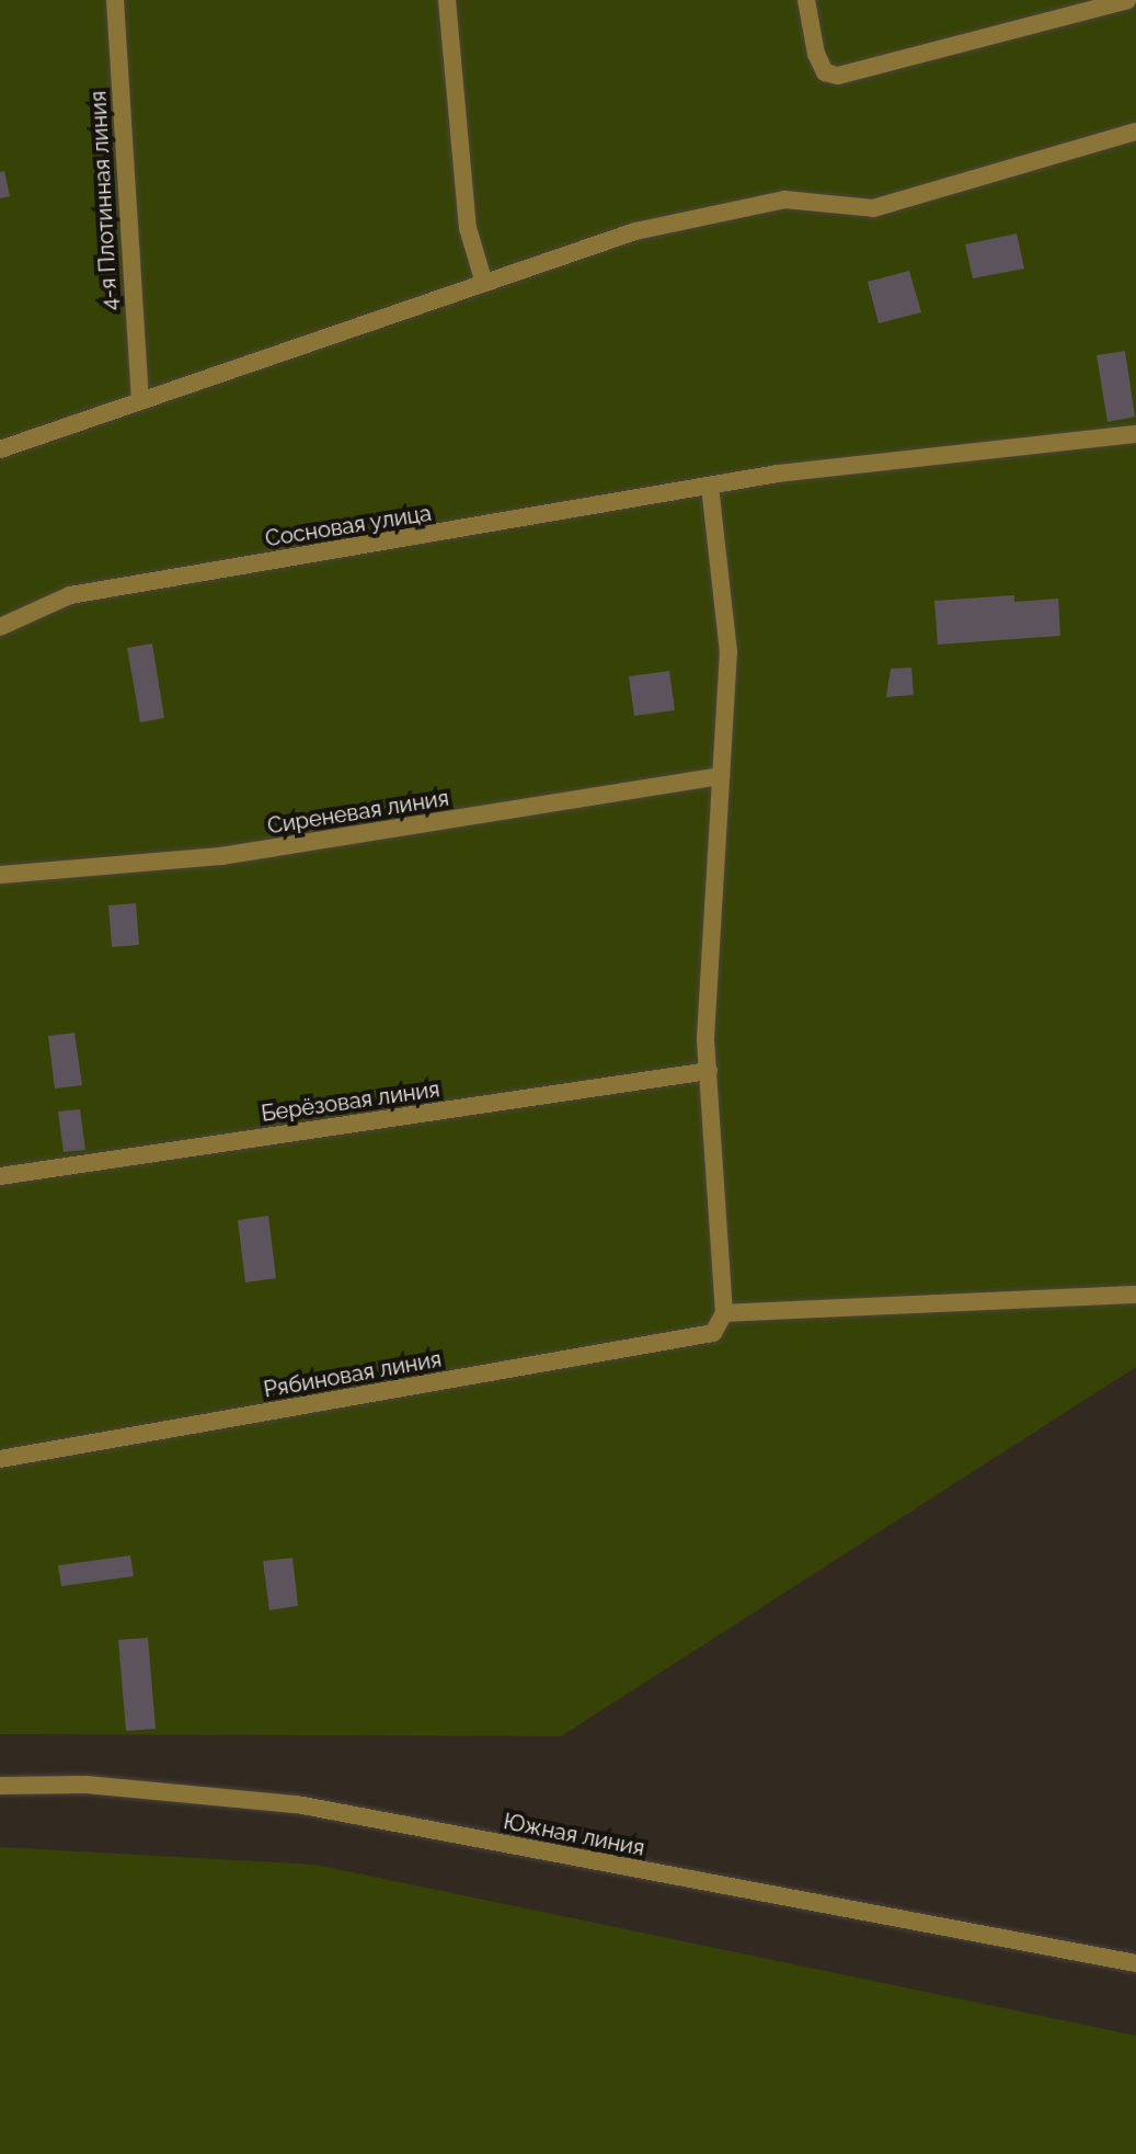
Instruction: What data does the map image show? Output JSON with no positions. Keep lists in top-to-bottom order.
{
  "streets": {
    "street": [
      "4-я Плотинная линия",
      "Сосновая улица",
      "Сиреневая линия",
      "Берёзовая линия",
      "Рябиновая линия",
      "Южная линия"
    ]
  }
}
